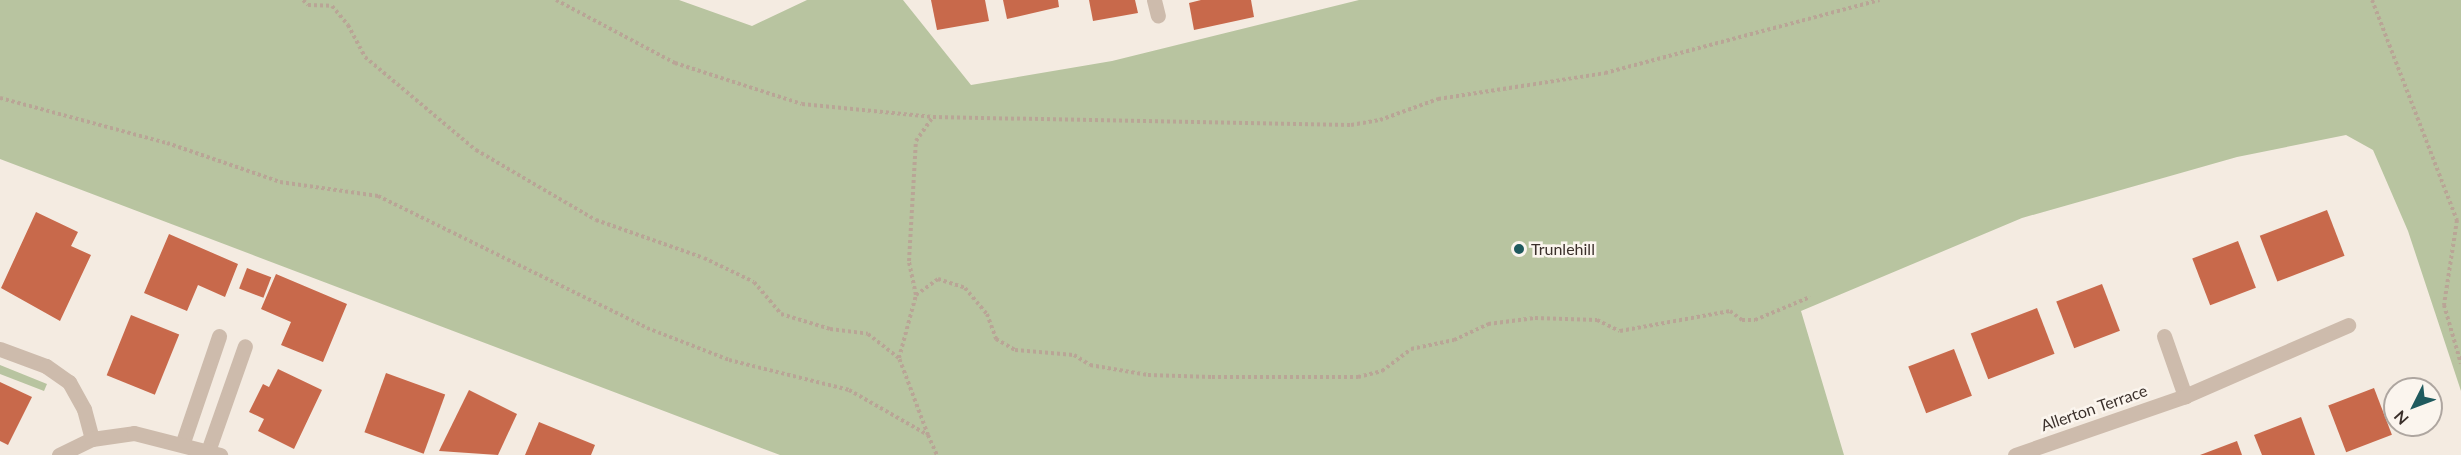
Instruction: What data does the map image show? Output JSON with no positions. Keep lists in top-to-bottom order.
{
  "streets": {
    "street": ["Allerton Terrace"]
  },
  "places": ["Trunlehill"],
  "north": "bottom left"
}
